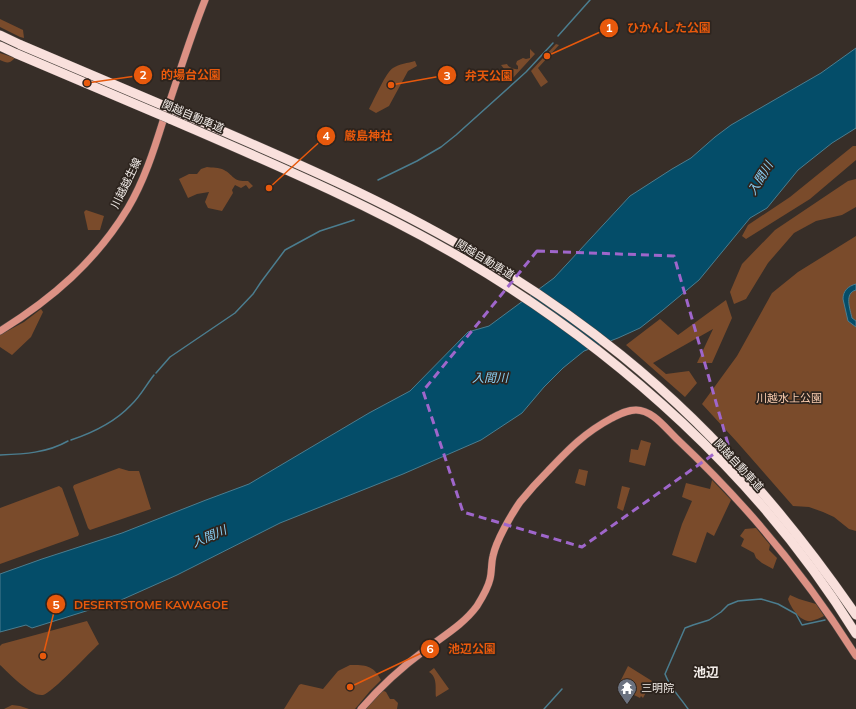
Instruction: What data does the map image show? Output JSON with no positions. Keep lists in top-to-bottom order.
{
  "streets": {
    "highway": ["関越自動車道"],
    "street": ["川越越生線"]
  },
  "districts": ["池辺"],
  "water": ["入間川"],
  "parks": ["川越水上公園"],
  "places": {
    "other": [
      "ひかんした公園",
      "的場台公園",
      "弁天公園",
      "厳島神社",
      "DESERTSTOME KAWAGOE",
      "池辺公園"
    ],
    "temple": ["三明院"]
  }
}
